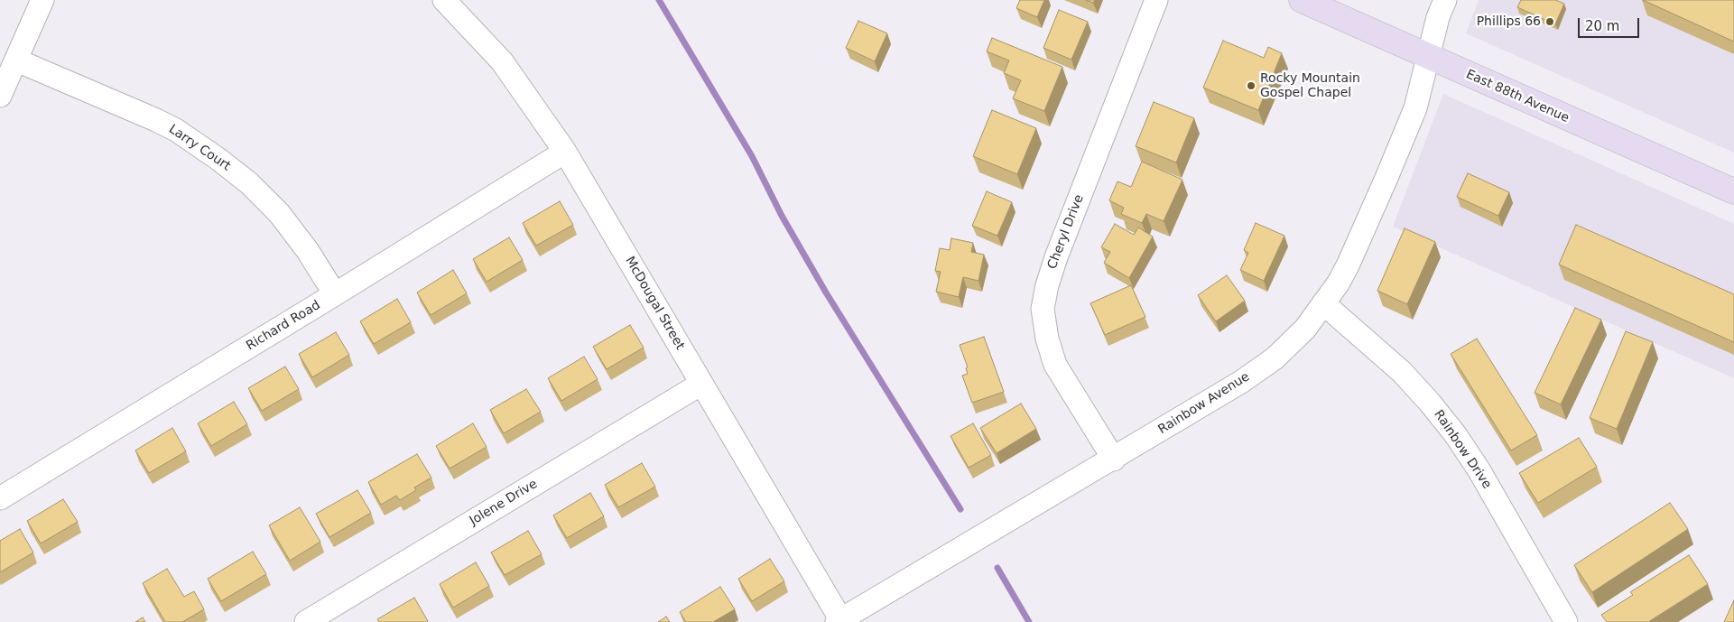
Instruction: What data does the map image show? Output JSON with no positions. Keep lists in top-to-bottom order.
{
  "streets": {
    "main road": ["East 88th Avenue"],
    "street": [
      "Larry Court",
      "Cheryl Drive",
      "McDougal Street",
      "Richard Road",
      "Rainbow Avenue",
      "Rainbow Drive",
      "Jolene Drive"
    ]
  },
  "crossings": [
    ["East 88th Avenue", "Rainbow Avenue"],
    ["Larry Court", "Richard Road"],
    ["Cheryl Drive", "Rainbow Avenue"],
    ["McDougal Street", "Richard Road"],
    ["McDougal Street", "Rainbow Avenue"],
    ["McDougal Street", "Jolene Drive"],
    ["Rainbow Avenue", "Rainbow Drive"]
  ],
  "places": ["Phillips 66", "Rocky Mountain Gospel Chapel"],
  "scale_bar": "20 m"
}
